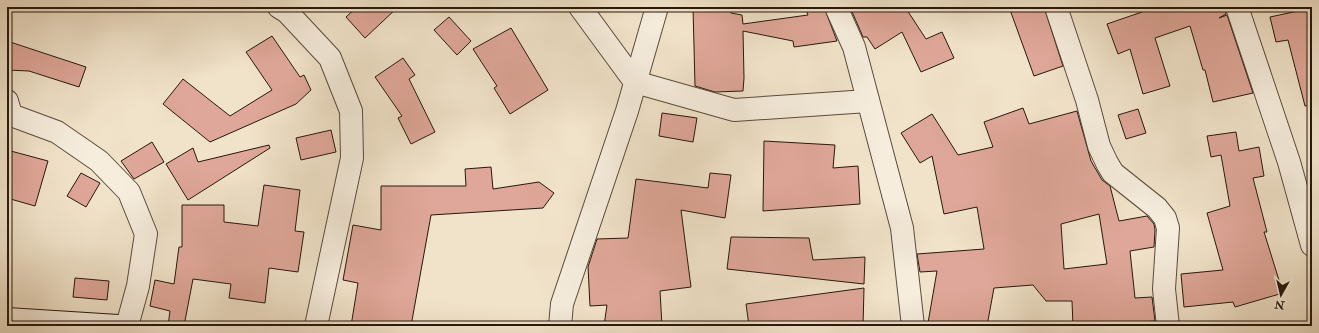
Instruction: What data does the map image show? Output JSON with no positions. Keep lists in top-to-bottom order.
{
  "north": "bottom"
}
